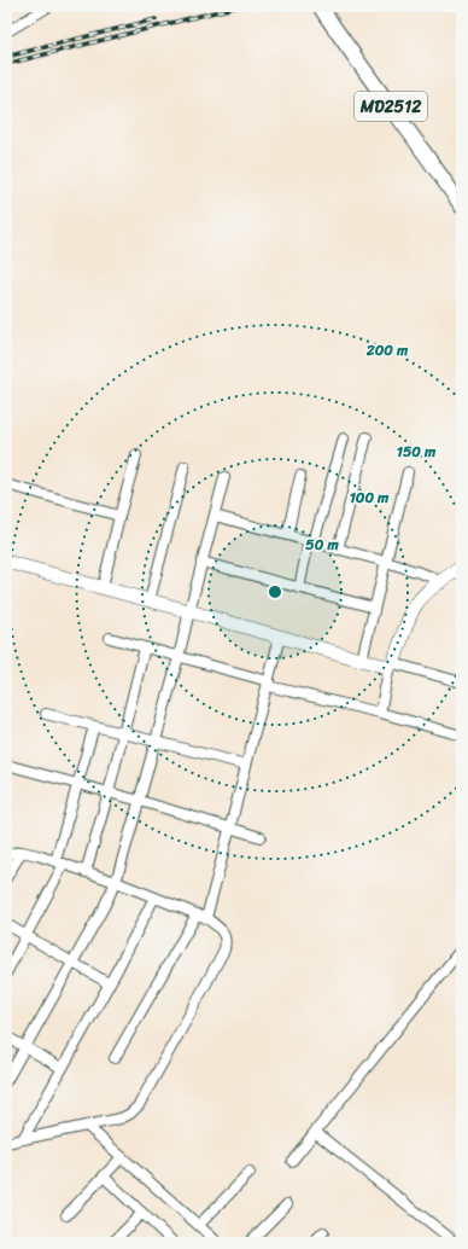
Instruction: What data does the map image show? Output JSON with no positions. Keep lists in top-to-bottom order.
{
  "streets": {
    "main road": ["MD2512"]
  },
  "rings": [
    "200 m",
    "150 m",
    "100 m",
    "50 m"
  ]
}
